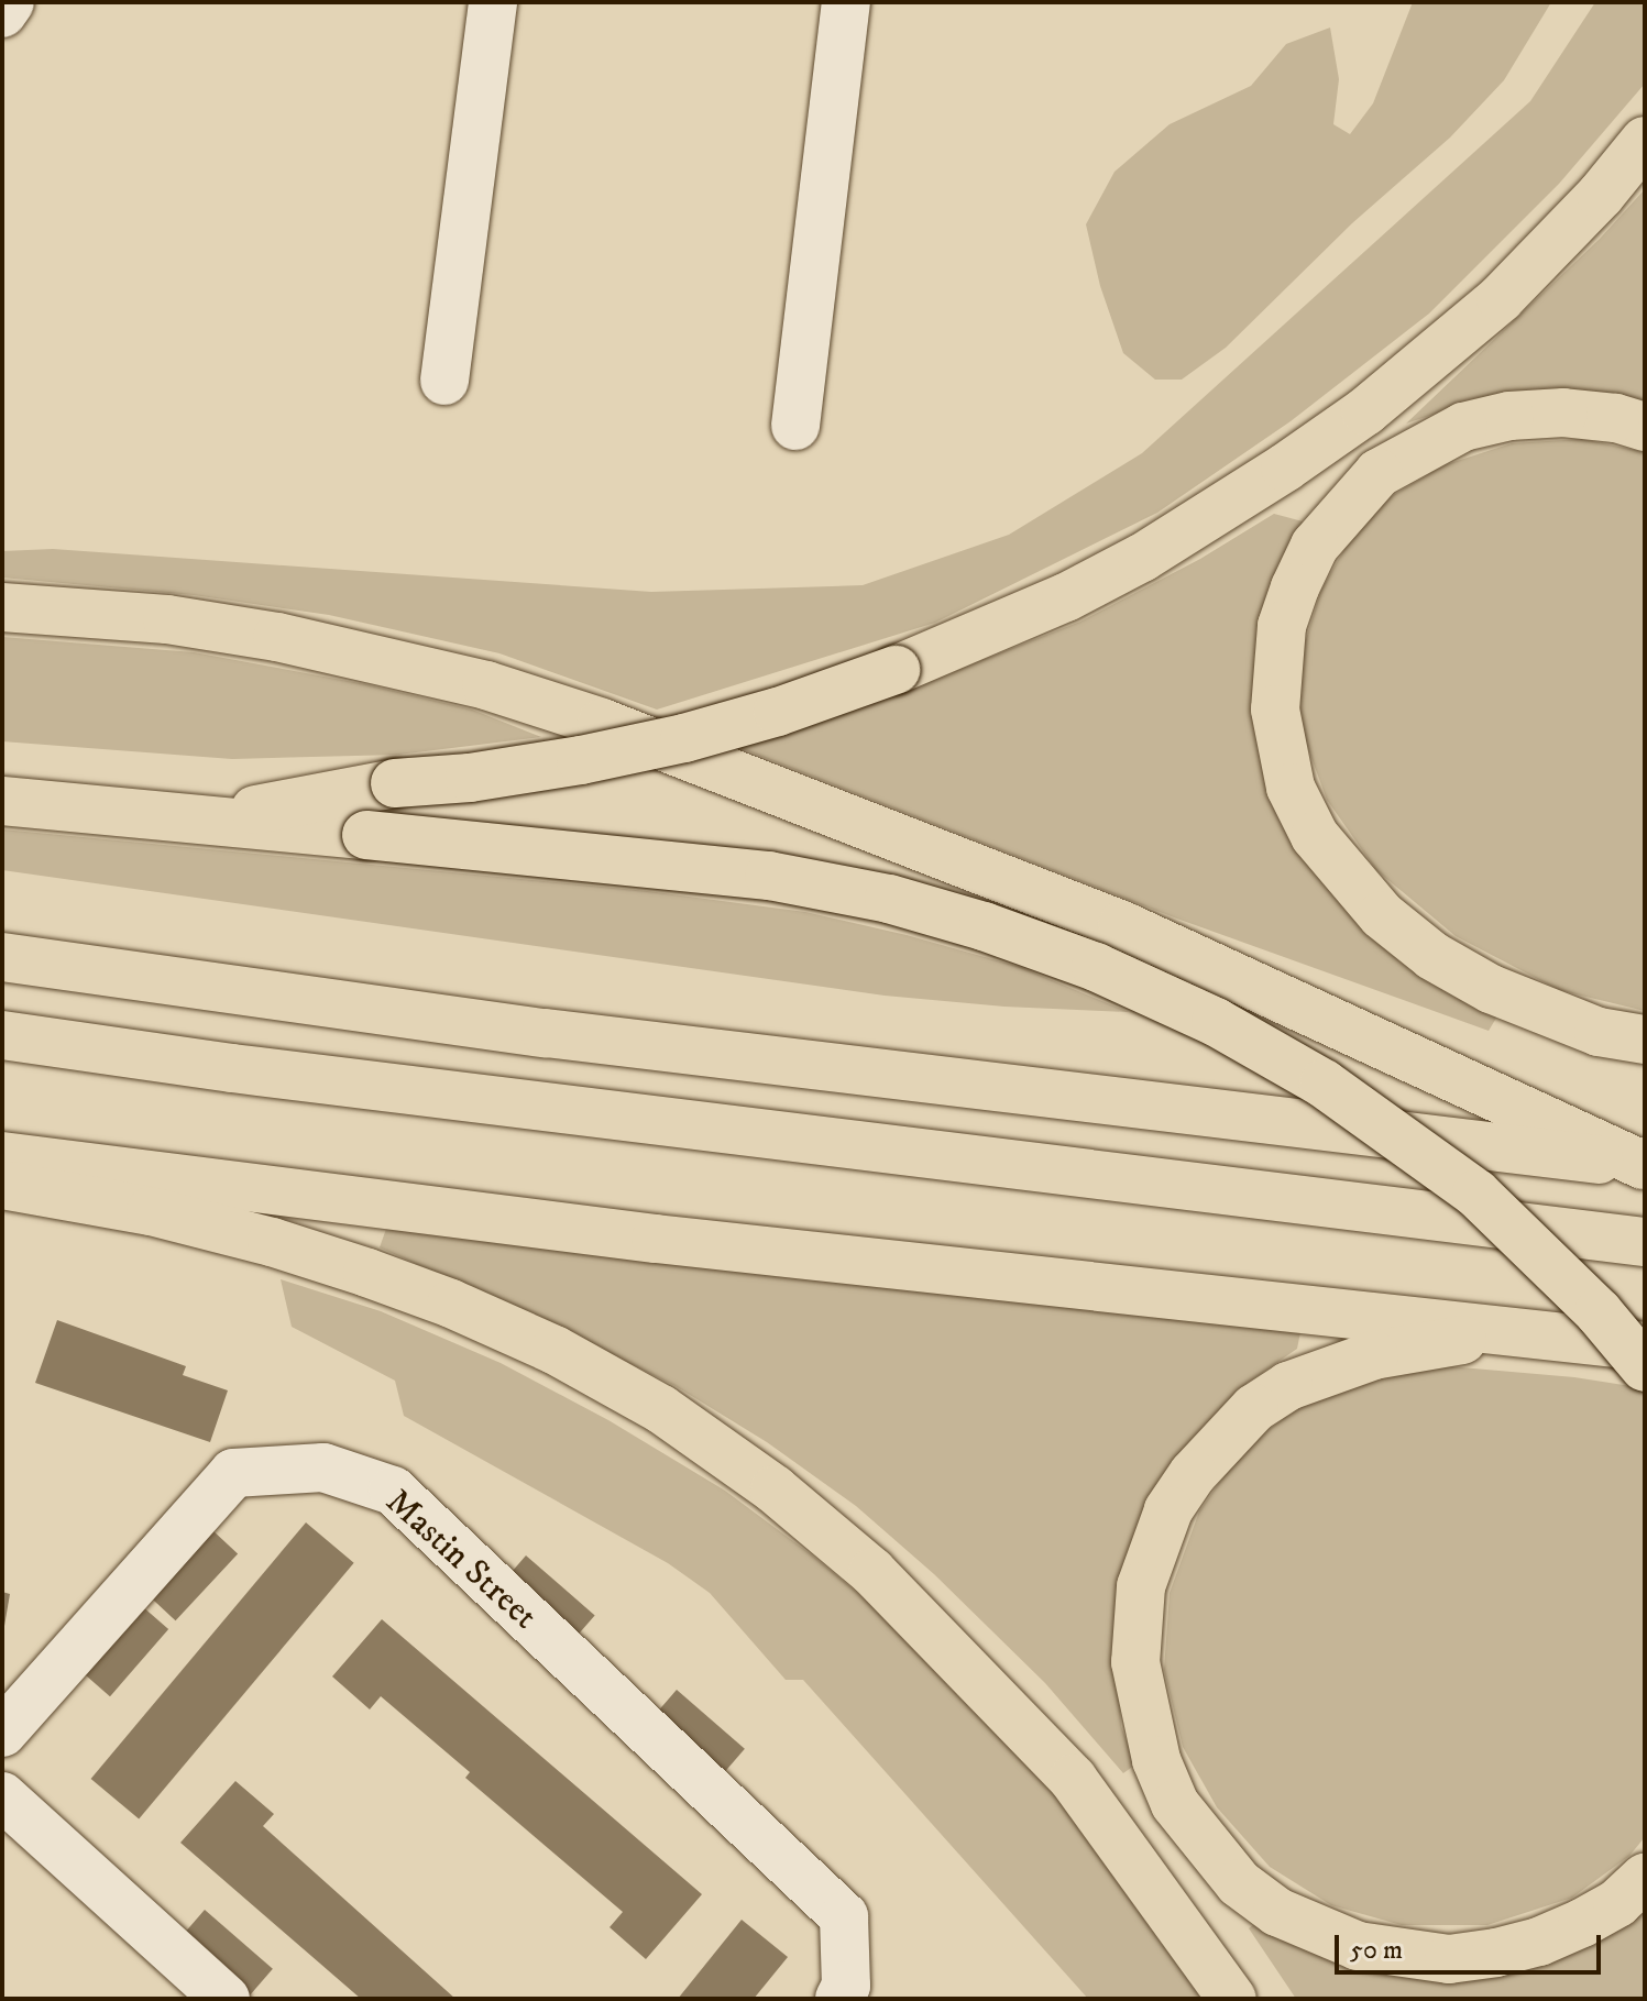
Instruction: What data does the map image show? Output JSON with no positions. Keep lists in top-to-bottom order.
{
  "streets": {
    "street": ["Mastin Street"]
  },
  "scale_bar": "50 m"
}
